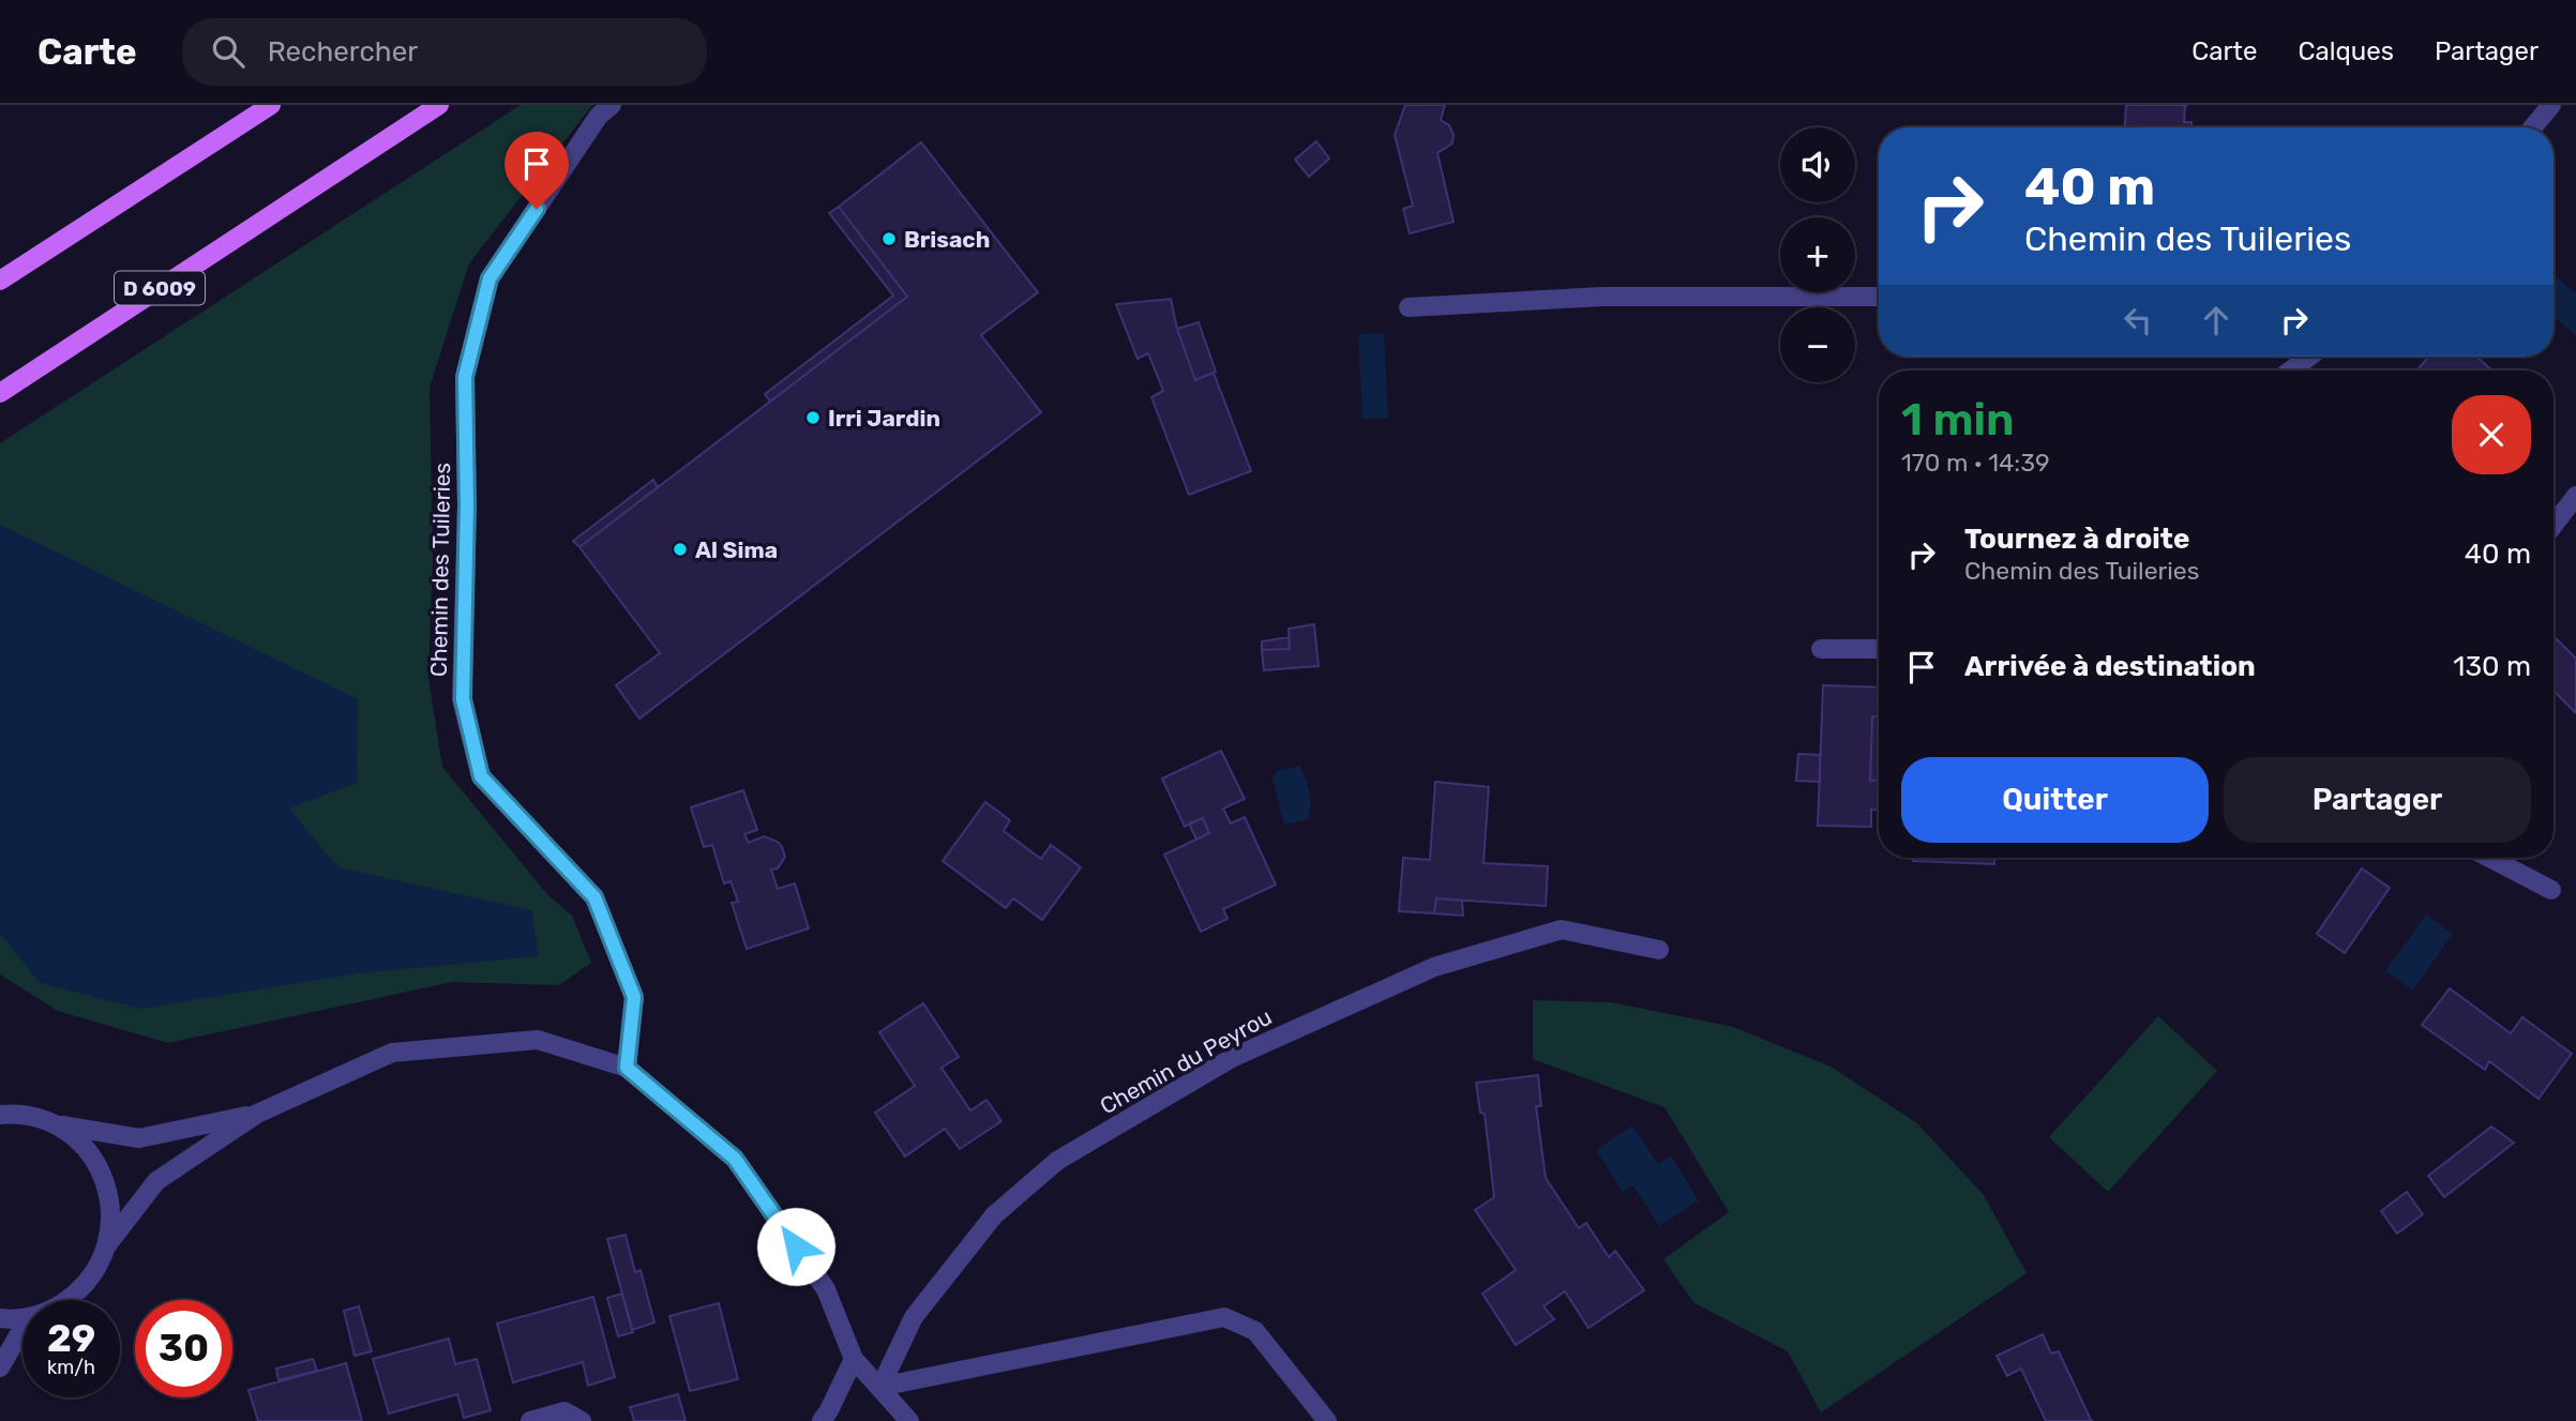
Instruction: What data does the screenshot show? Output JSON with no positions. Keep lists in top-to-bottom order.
{
  "streets": {
    "main road": ["D 6009"],
    "street": ["Chemin des Tuileries", "Chemin du Peyrou"]
  },
  "places": ["Brisach", "Irri Jardin", "Al Sima"],
  "page": {
    "header": "Carte",
    "search": "Rechercher",
    "nav": ["Carte", "Calques", "Partager"],
    "map_buttons": ["+", "−"],
    "turn": ["40 m", "Chemin des Tuileries"],
    "heading": ["1 min", "170 m · 14:39"],
    "list": [
      {
        "name": "Tournez à droite",
        "note": "Chemin des Tuileries",
        "value": "40 m"
      },
      {
        "name": "Arrivée à destination",
        "value": "130 m"
      }
    ],
    "buttons": ["Quitter", "Partager"],
    "speed": "29 km/h",
    "limit": "30"
  }
}
